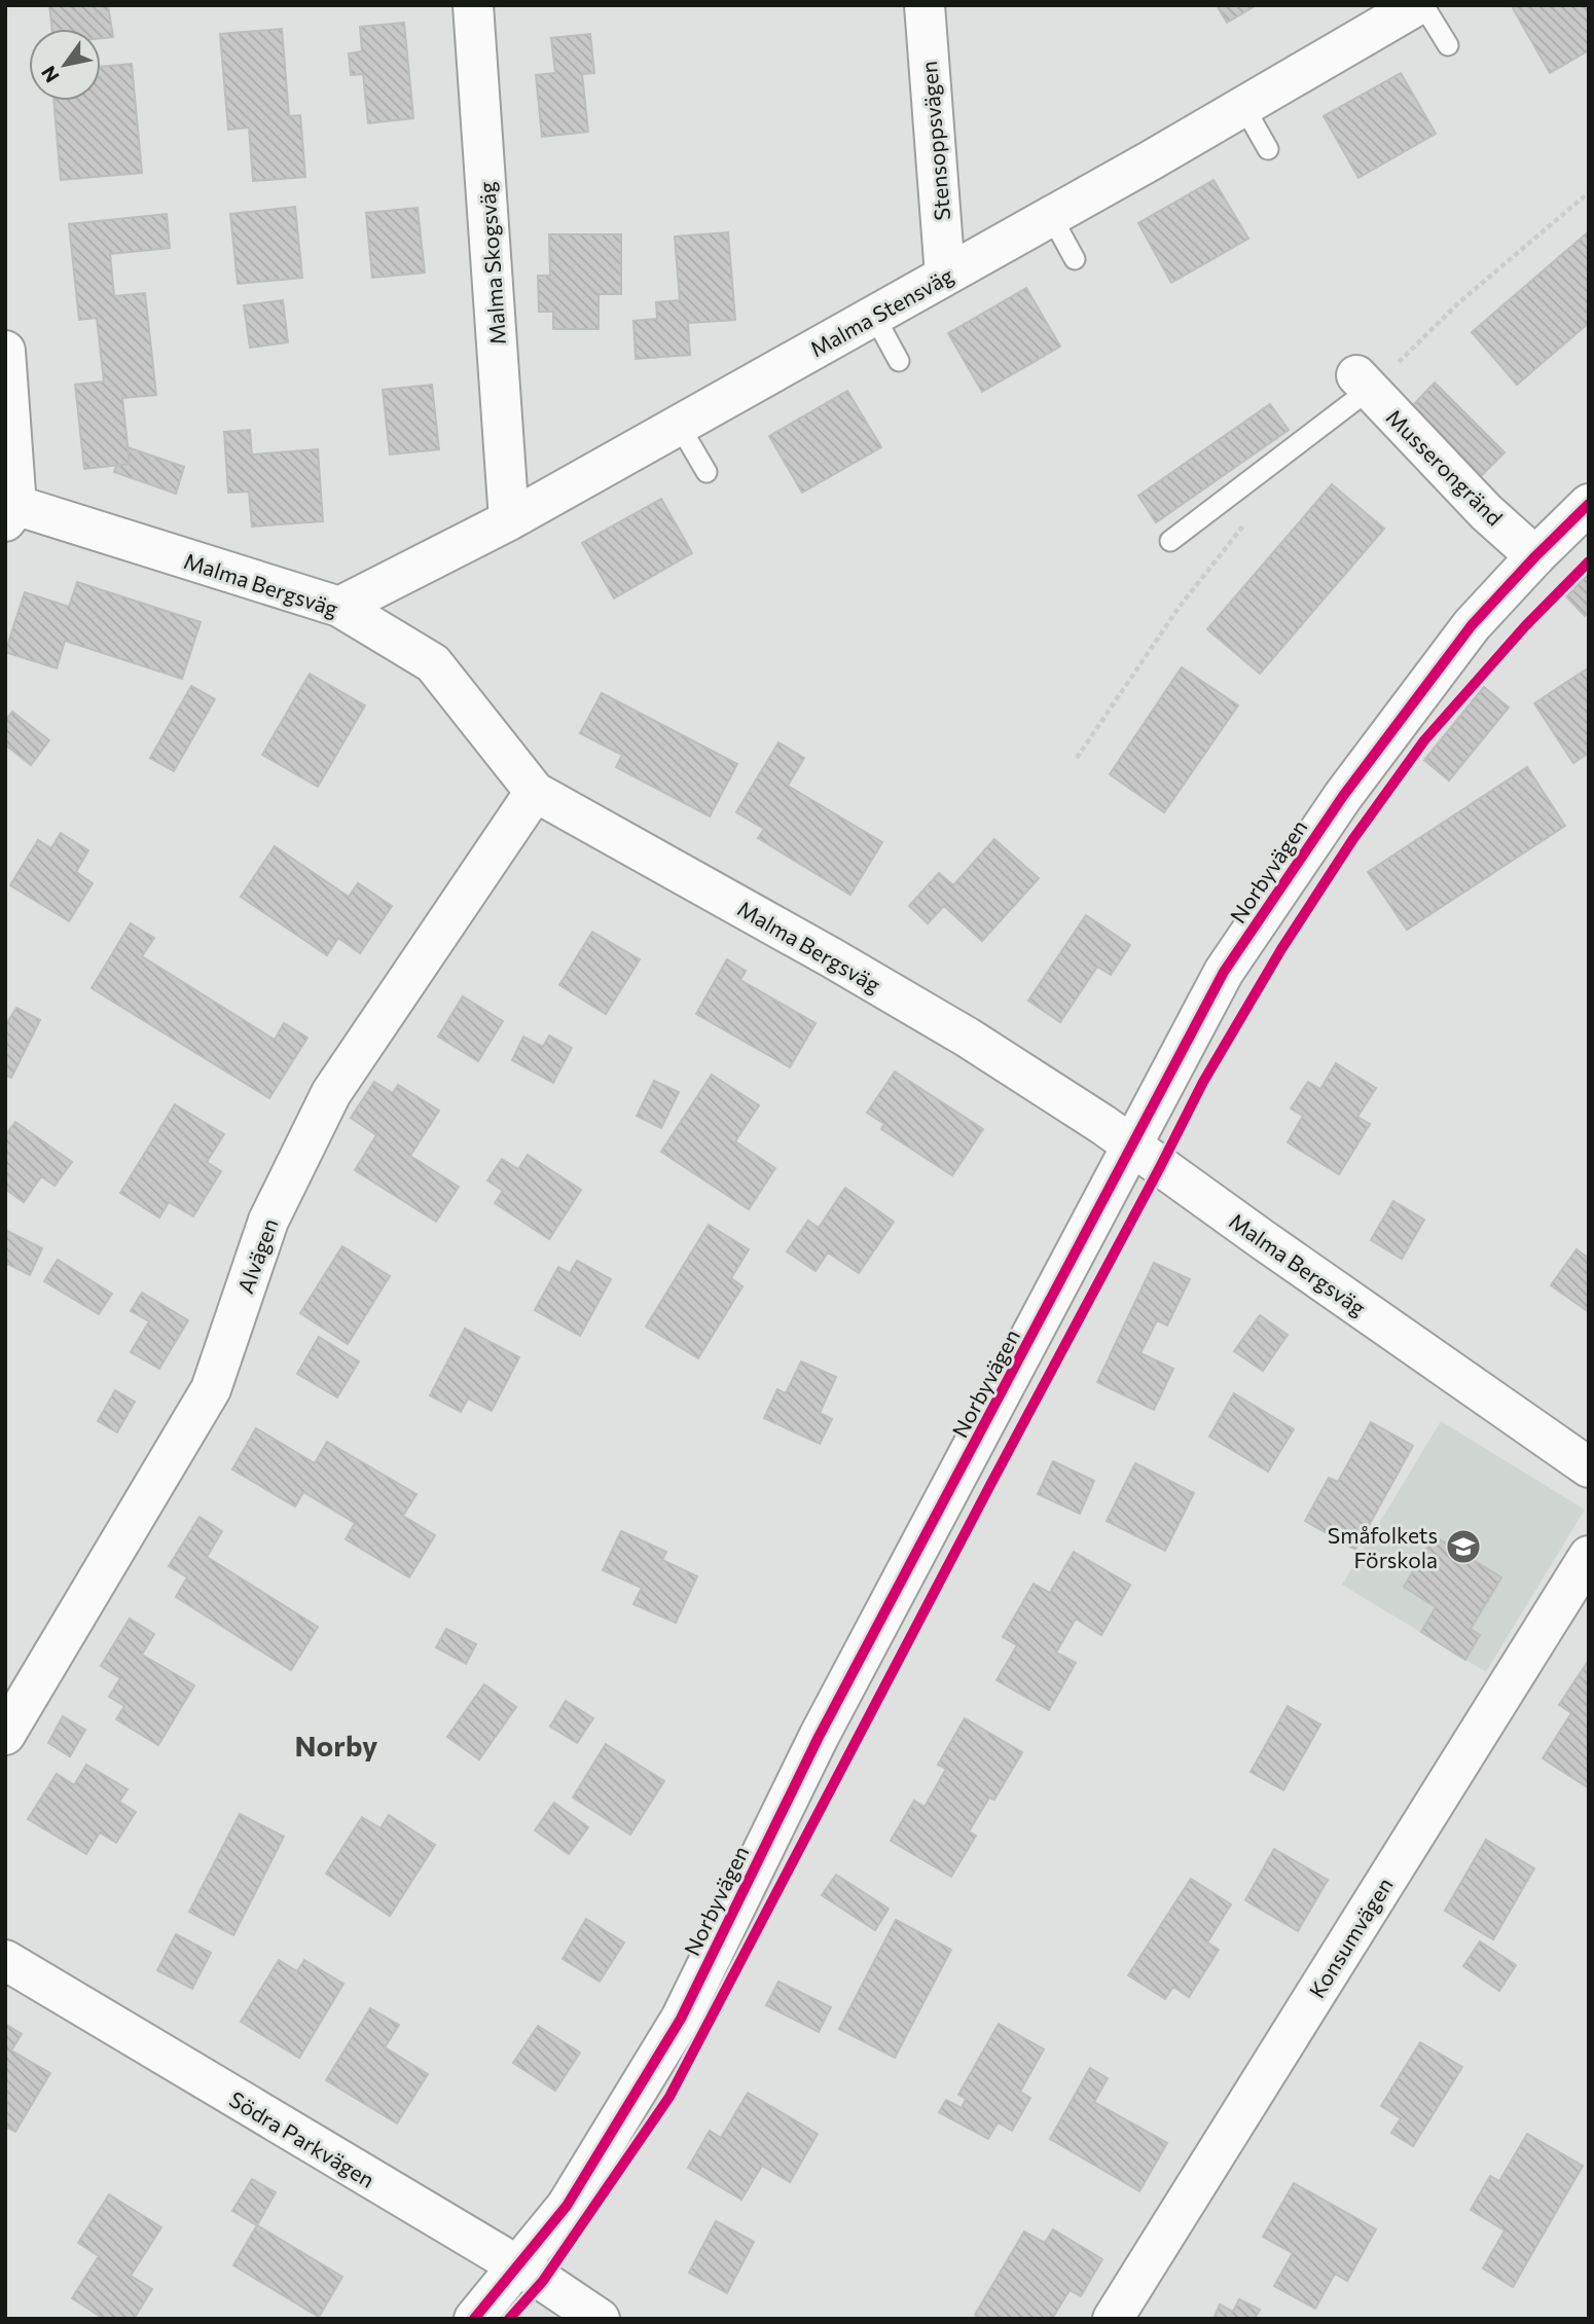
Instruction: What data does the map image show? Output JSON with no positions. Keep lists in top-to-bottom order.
{
  "streets": {
    "street": [
      "Stensoppsvägen",
      "Malma Skogsväg",
      "Malma Stensväg",
      "Musserongränd",
      "Malma Bergsväg",
      "Norbyvägen",
      "Alvägen",
      "Konsumvägen",
      "Södra Parkvägen"
    ]
  },
  "crossings": [
    ["Stensoppsvägen", "Malma Stensväg"],
    ["Malma Skogsväg", "Malma Stensväg"],
    ["Malma Stensväg", "Malma Bergsväg"],
    ["Musserongränd", "Norbyvägen"],
    ["Malma Bergsväg", "Norbyvägen"],
    ["Malma Bergsväg", "Alvägen"],
    ["Norbyvägen", "Södra Parkvägen"]
  ],
  "districts": ["Norby"],
  "places": {
    "school or university": ["Småfolkets Förskola"]
  },
  "north": "bottom left"
}
